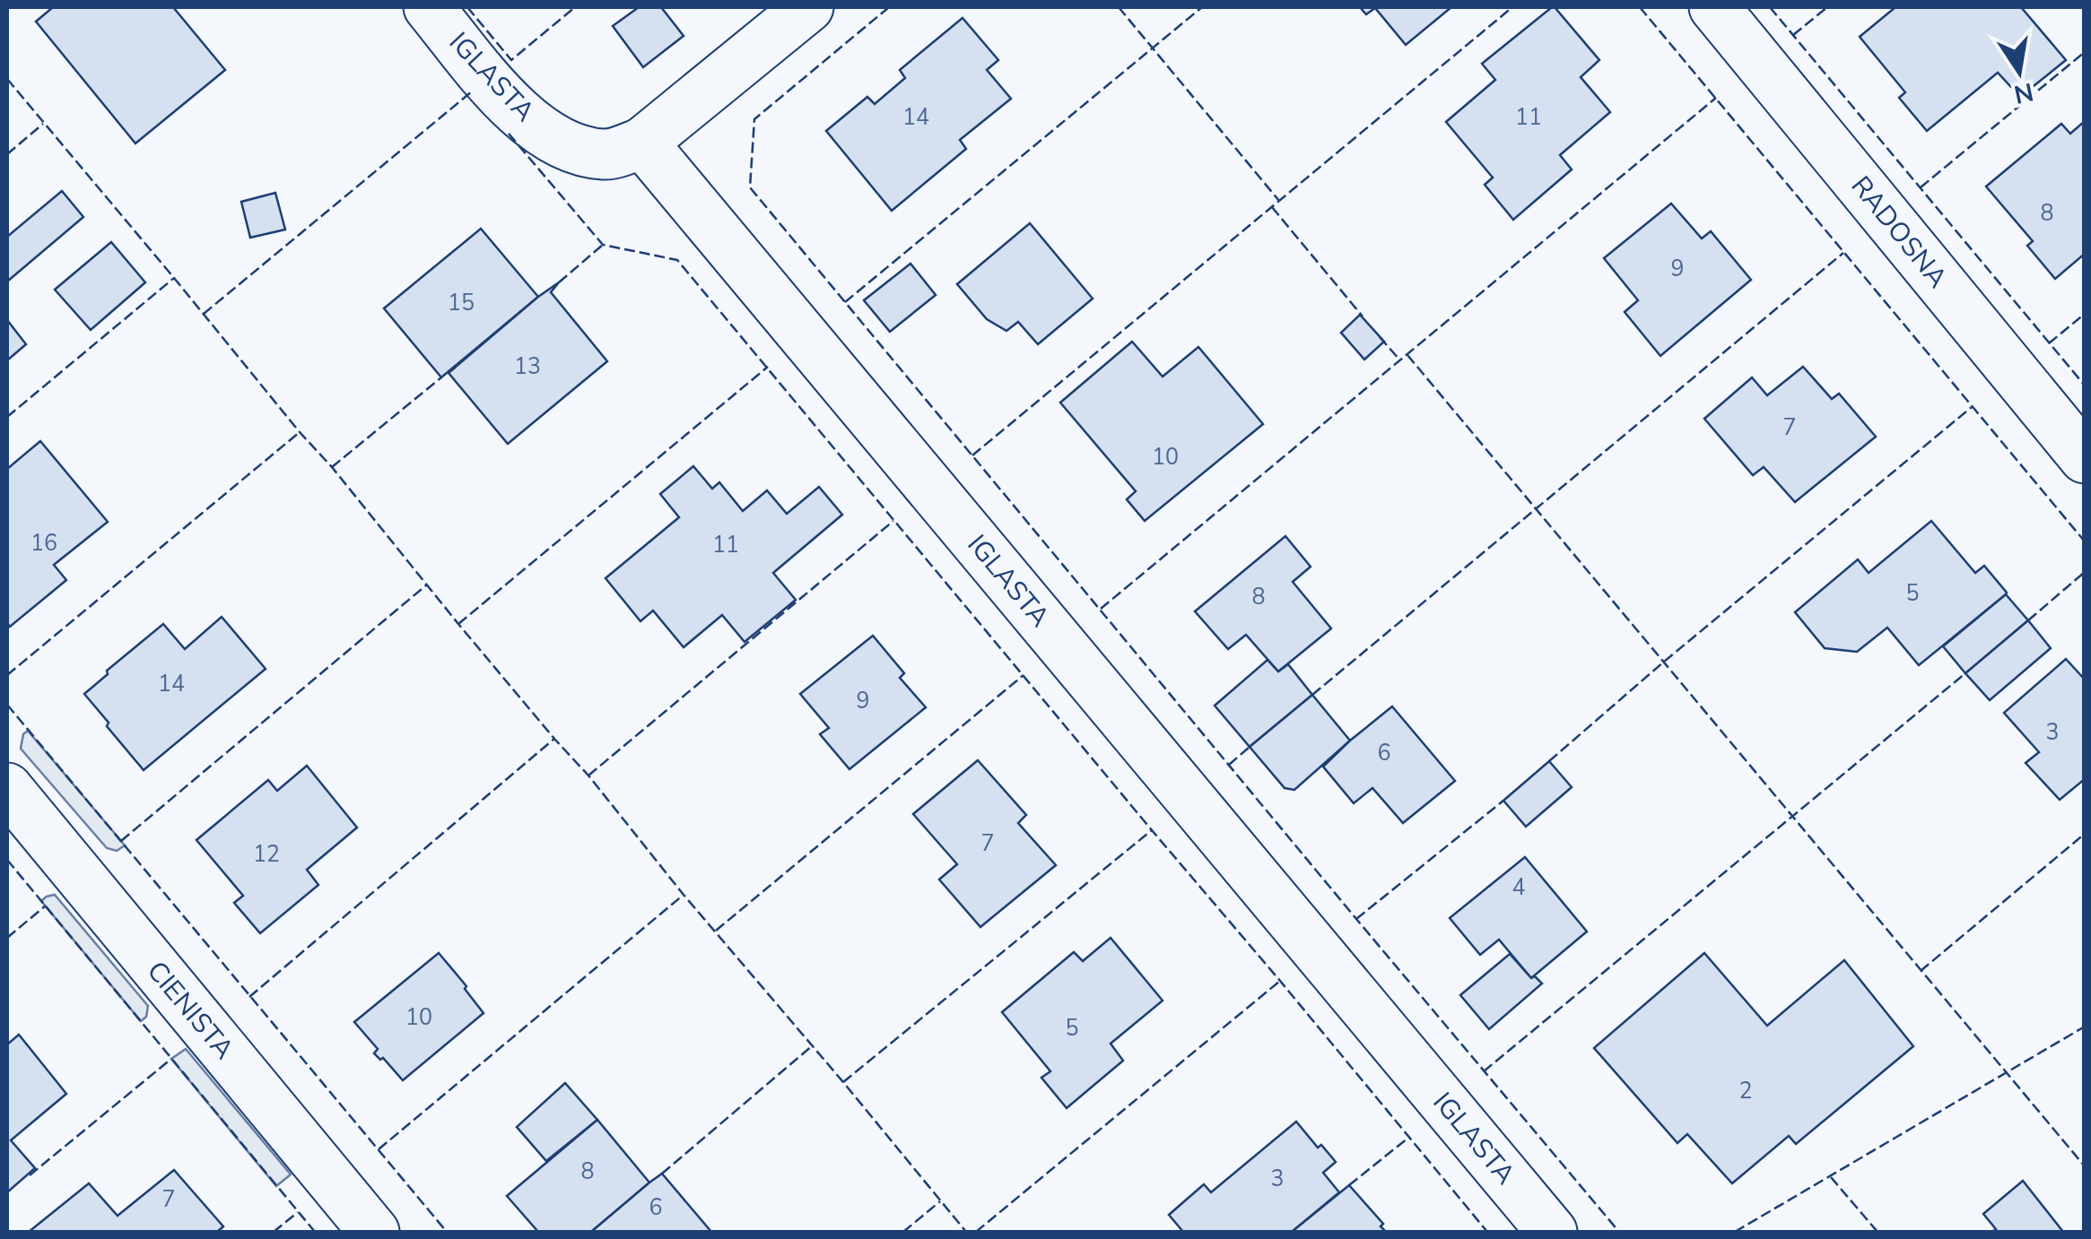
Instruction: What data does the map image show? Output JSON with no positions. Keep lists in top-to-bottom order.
{
  "streets": {
    "street": ["IGLASTA", "RADOSNA", "CIENISTA"]
  },
  "house_numbers": [
    "14",
    "11",
    "8",
    "9",
    "15",
    "13",
    "7",
    "10",
    "16",
    "11",
    "5",
    "8",
    "14",
    "9",
    "3",
    "6",
    "7",
    "12",
    "4",
    "10",
    "5",
    "2",
    "8",
    "3",
    "7",
    "6"
  ],
  "north": "bottom"
}
